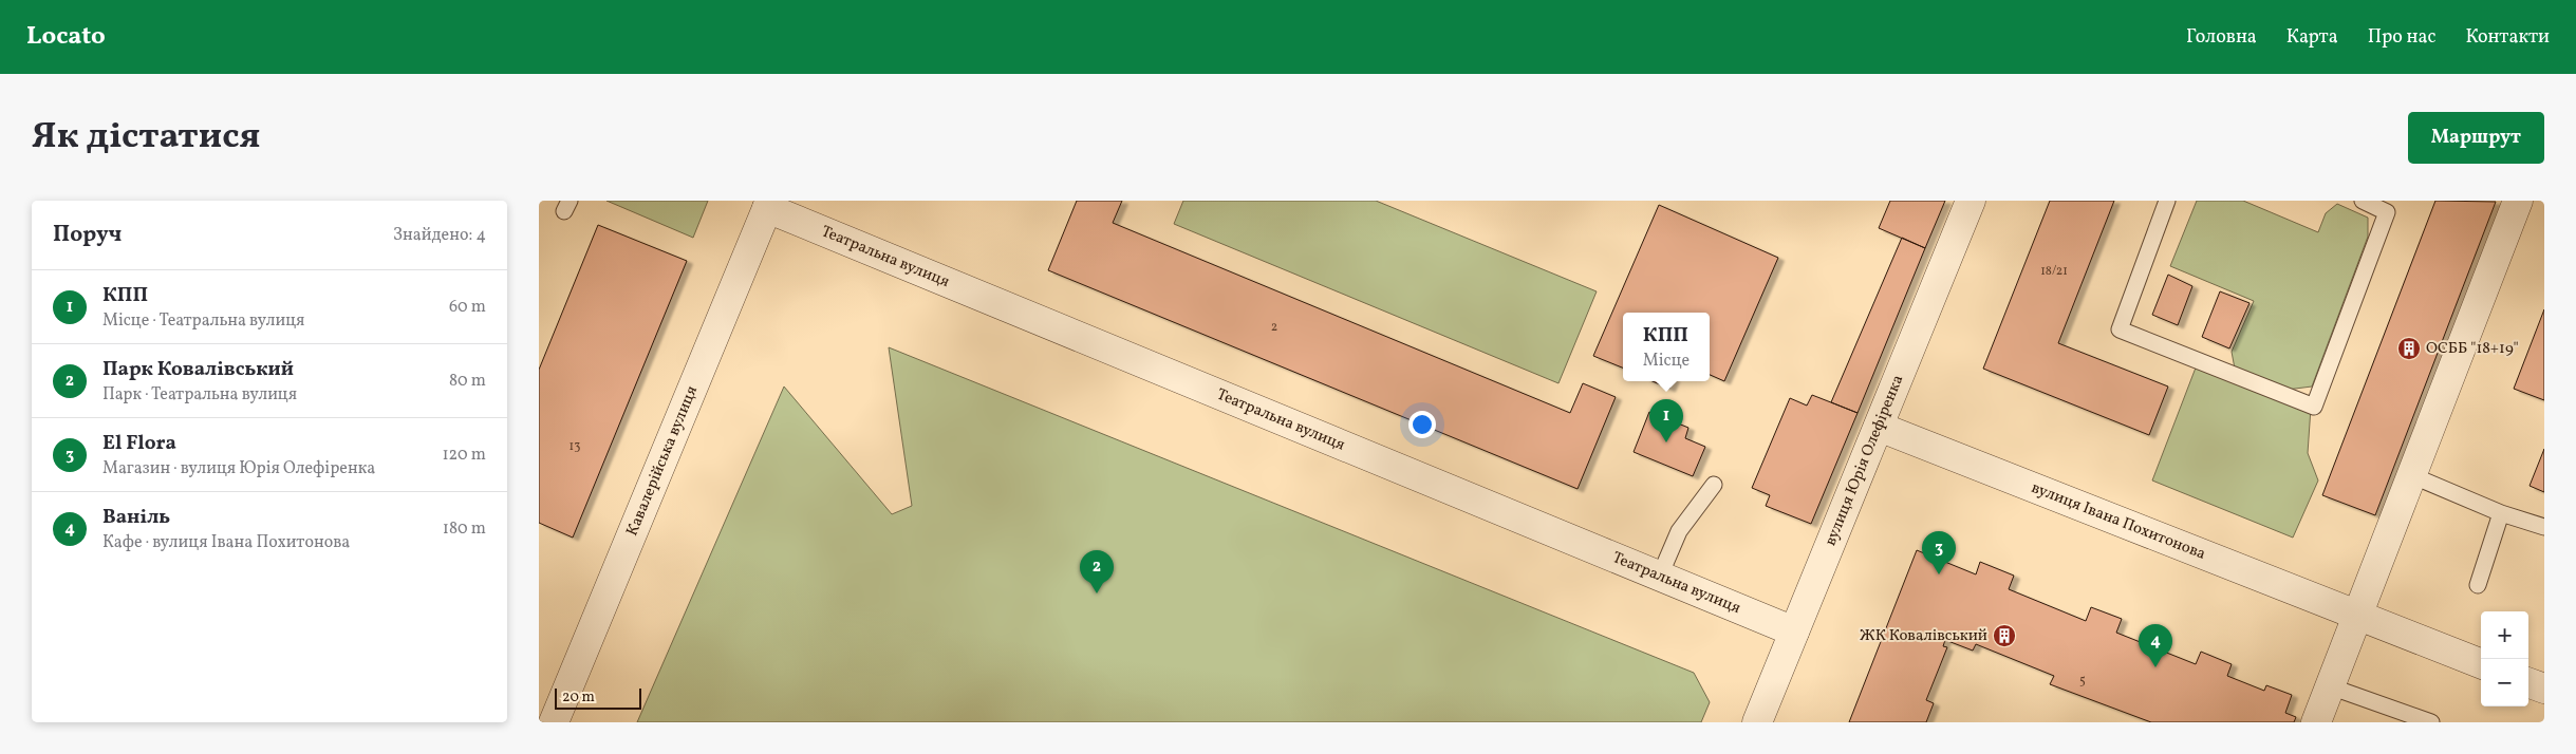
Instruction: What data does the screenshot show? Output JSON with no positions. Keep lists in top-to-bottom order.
{
  "streets": {
    "street": [
      "Театральна вулиця",
      "Кавалерійська вулиця",
      "вулиця Юрія Олефіренка",
      "вулиця Івана Похитонова"
    ]
  },
  "crossings": [
    ["Театральна вулиця", "Кавалерійська вулиця"],
    ["Театральна вулиця", "вулиця Юрія Олефіренка"],
    ["вулиця Юрія Олефіренка", "вулиця Івана Похитонова"]
  ],
  "places": {
    "building": ["ОСББ \"18+19\"", "ЖК Ковалівський"]
  },
  "house_numbers": [
    "18/21",
    "2",
    "13",
    "5"
  ],
  "scale_bar": "20 m",
  "page": {
    "header": "Locato",
    "nav": [
      "Головна",
      "Карта",
      "Про нас",
      "Контакти"
    ],
    "title": "Як дістатися",
    "buttons": "Маршрут",
    "heading": ["Поруч", "Знайдено: 4"],
    "list": [
      {
        "mark": "1",
        "name": "КПП",
        "note": "Місце · Театральна вулиця",
        "value": "60 m"
      },
      {
        "mark": "2",
        "name": "Парк Ковалівський",
        "note": "Парк · Театральна вулиця",
        "value": "80 m"
      },
      {
        "mark": "3",
        "name": "El Flora",
        "note": "Магазин · вулиця Юрія Олефіренка",
        "value": "120 m"
      },
      {
        "mark": "4",
        "name": "Ваніль",
        "note": "Кафе · вулиця Івана Похитонова",
        "value": "180 m"
      }
    ],
    "popup": ["КПП", "Місце"],
    "pins": [
      "1",
      "3",
      "2",
      "4"
    ],
    "map_buttons": ["+", "−"],
    "scale": "20 m"
  }
}
